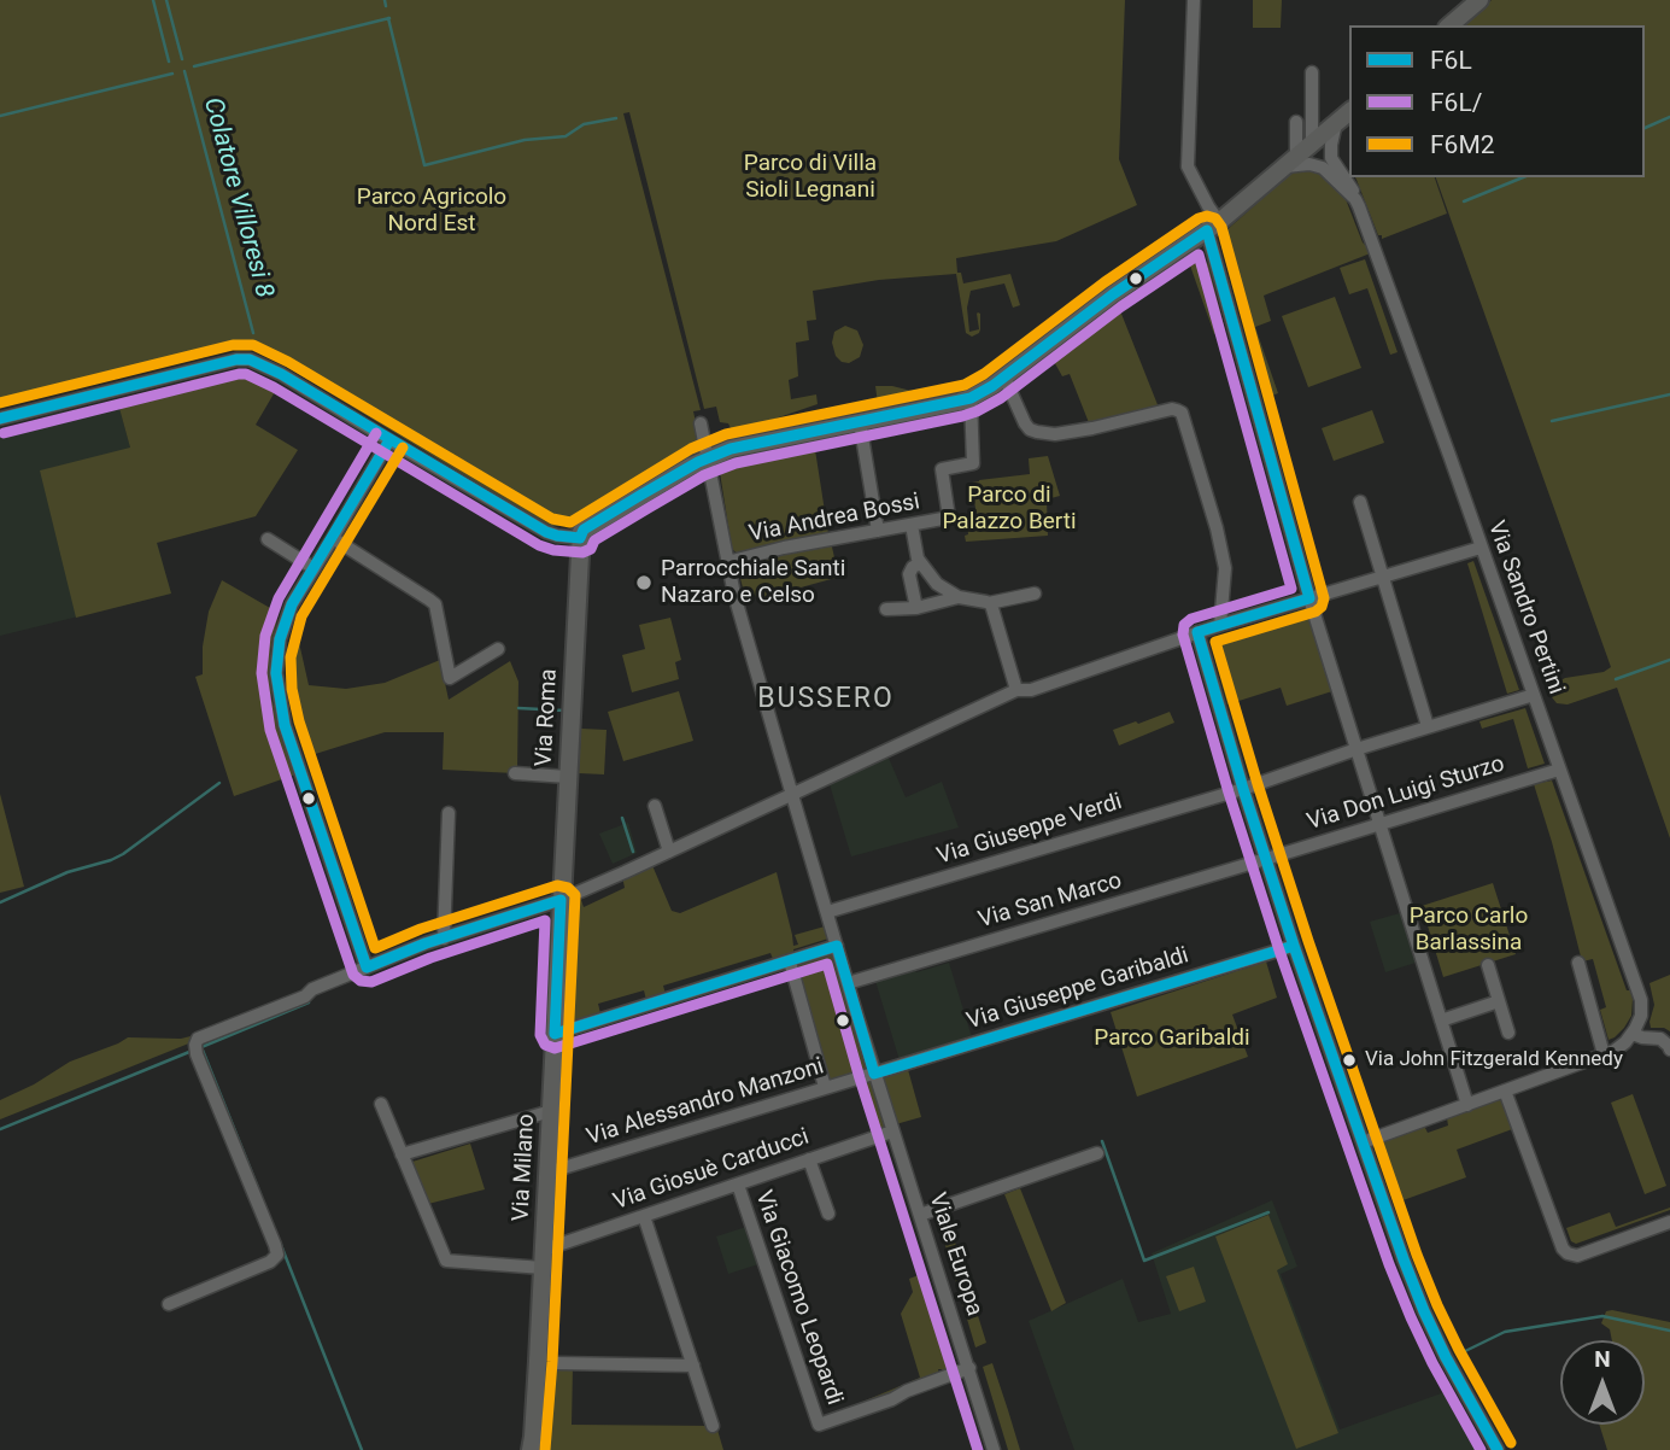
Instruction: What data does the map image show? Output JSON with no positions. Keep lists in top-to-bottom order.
{
  "streets": {
    "street": [
      "Via Andrea Bossi",
      "Via Sandro Pertini",
      "Via Roma",
      "Via Don Luigi Sturzo",
      "Via Giuseppe Verdi",
      "Via San Marco",
      "Via Giuseppe Garibaldi",
      "Via Alessandro Manzoni",
      "Via Milano",
      "Via Giosuè Carducci",
      "Viale Europa",
      "Via Giacomo Leopardi"
    ]
  },
  "crossings": [
    ["Via Andrea Bossi", "Viale Europa"],
    ["Via Sandro Pertini", "Via Don Luigi Sturzo"],
    ["Via Sandro Pertini", "Via Giuseppe Verdi"],
    ["Via Roma", "Via Milano"],
    ["Via Don Luigi Sturzo", "Via San Marco"],
    ["Via Giuseppe Verdi", "Viale Europa"],
    ["Via San Marco", "Viale Europa"],
    ["Via Giuseppe Garibaldi", "Via Alessandro Manzoni"],
    ["Via Giuseppe Garibaldi", "Viale Europa"],
    ["Via Alessandro Manzoni", "Via Milano"],
    ["Via Alessandro Manzoni", "Viale Europa"],
    ["Via Milano", "Via Giosuè Carducci"],
    ["Via Giosuè Carducci", "Viale Europa"],
    ["Via Giosuè Carducci", "Via Giacomo Leopardi"],
    ["Viale Europa", "Via Giacomo Leopardi"]
  ],
  "districts": ["BUSSERO"],
  "water": ["Colatore Villoresi 8"],
  "parks": [
    "Parco di Villa Sioli Legnani",
    "Parco Agricolo Nord Est",
    "Parco di Palazzo Berti",
    "Parco Carlo Barlassina",
    "Parco Garibaldi"
  ],
  "places": ["Parrocchiale Santi Nazaro e Celso", "Via John Fitzgerald Kennedy"],
  "lines": ["transit line F6M2", "transit line F6L", "transit line F6L/"],
  "legend": ["F6L", "F6L/", "F6M2"],
  "north": "top"
}
